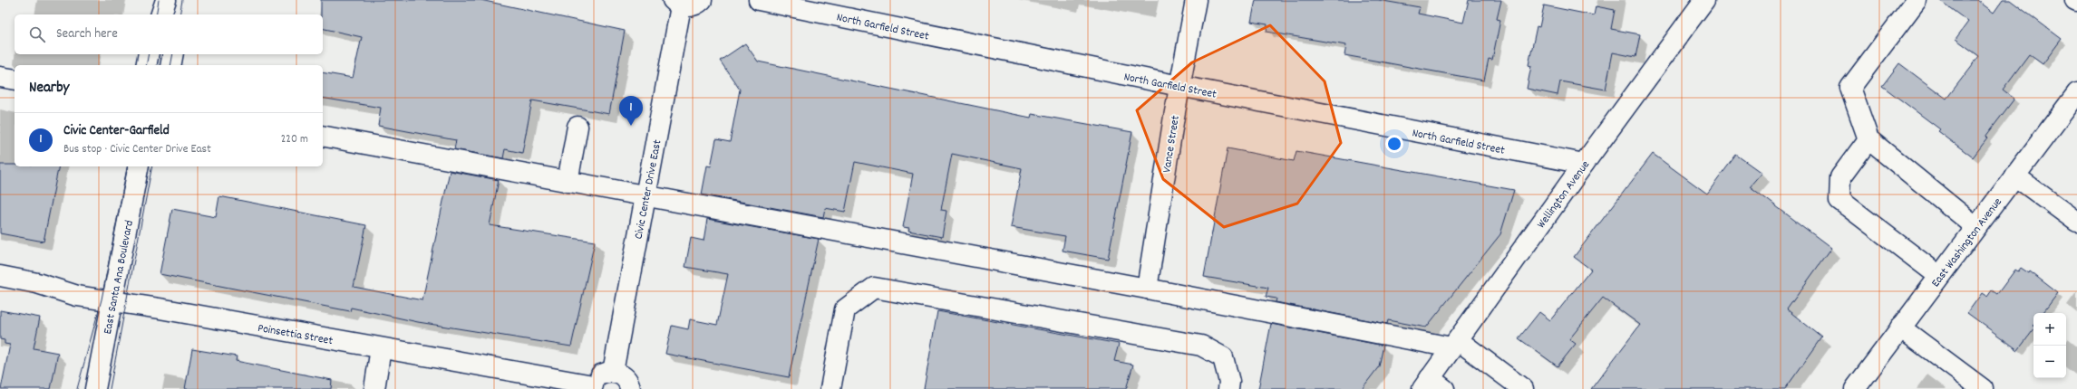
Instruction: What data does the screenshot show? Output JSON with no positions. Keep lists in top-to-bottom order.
{
  "streets": {
    "street": [
      "North Garfield Street",
      "Vance Street",
      "Civic Center Drive East",
      "Wellington Avenue",
      "East Washington Avenue",
      "East Santa Ana Boulevard",
      "Poinsettia Street"
    ]
  },
  "crossings": [
    ["North Garfield Street", "Vance Street"],
    ["North Garfield Street", "Wellington Avenue"],
    ["East Santa Ana Boulevard", "Poinsettia Street"]
  ],
  "page": {
    "search": "Search here",
    "heading": "Nearby",
    "pins": "1",
    "list": [
      {
        "mark": "1",
        "name": "Civic Center-Garfield",
        "note": "Bus stop · Civic Center Drive East",
        "value": "220 m"
      }
    ],
    "map_buttons": ["+", "−"]
  }
}
